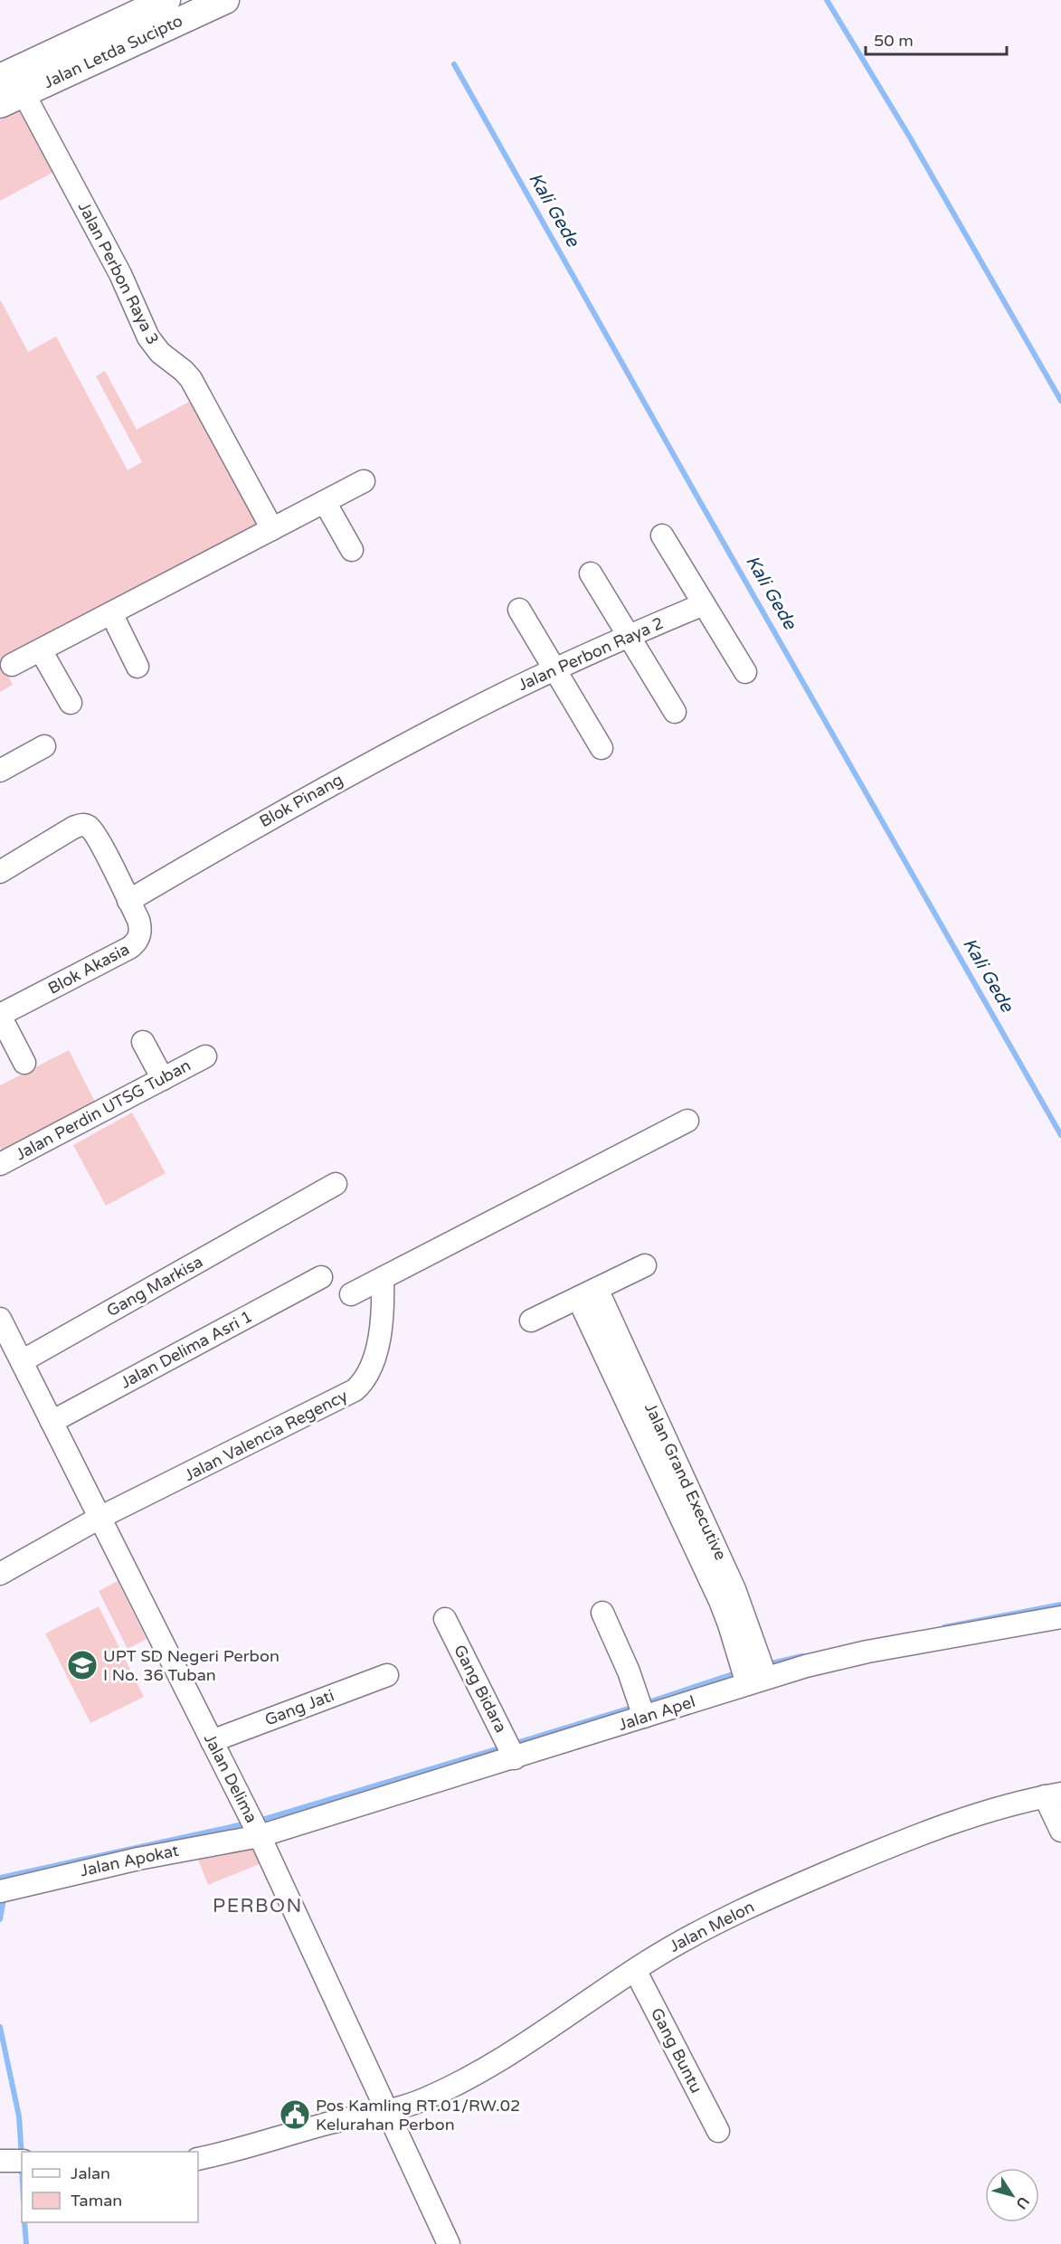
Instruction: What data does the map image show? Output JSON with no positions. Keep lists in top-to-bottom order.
{
  "streets": {
    "main road": ["Jalan Letda Sucipto"],
    "street": [
      "Jalan Perbon Raya 3",
      "Jalan Perbon Raya 2",
      "Blok Pinang",
      "Blok Akasia",
      "Jalan Perdin UTSG Tuban",
      "Gang Markisa",
      "Jalan Delima Asri 1",
      "Jalan Valencia Regency",
      "Jalan Grand Executive",
      "Gang Bidara",
      "Gang Jati",
      "Jalan Apel",
      "Jalan Delima",
      "Jalan Apokat",
      "Jalan Melon",
      "Gang Buntu"
    ]
  },
  "crossings": [
    ["Jalan Letda Sucipto", "Jalan Perbon Raya 3"],
    ["Jalan Perbon Raya 2", "Blok Pinang"],
    ["Blok Pinang", "Blok Akasia"],
    ["Gang Markisa", "Jalan Delima"],
    ["Jalan Delima Asri 1", "Jalan Delima"],
    ["Jalan Valencia Regency", "Jalan Delima"],
    ["Jalan Grand Executive", "Jalan Apel"],
    ["Gang Bidara", "Jalan Apel"],
    ["Gang Jati", "Jalan Delima"],
    ["Jalan Apel", "Jalan Delima"],
    ["Jalan Apel", "Jalan Apokat"],
    ["Jalan Delima", "Jalan Apokat"],
    ["Jalan Delima", "Jalan Melon"],
    ["Jalan Melon", "Gang Buntu"]
  ],
  "districts": ["PERBON"],
  "water": ["Kali Gede"],
  "places": {
    "school or university": ["UPT SD Negeri Perbon I No. 36 Tuban"],
    "public building": ["Pos Kamling RT.01/RW.02 Kelurahan Perbon"]
  },
  "legend": ["Jalan", "Taman"],
  "scale_bar": "50 m",
  "north": "bottom right"
}
